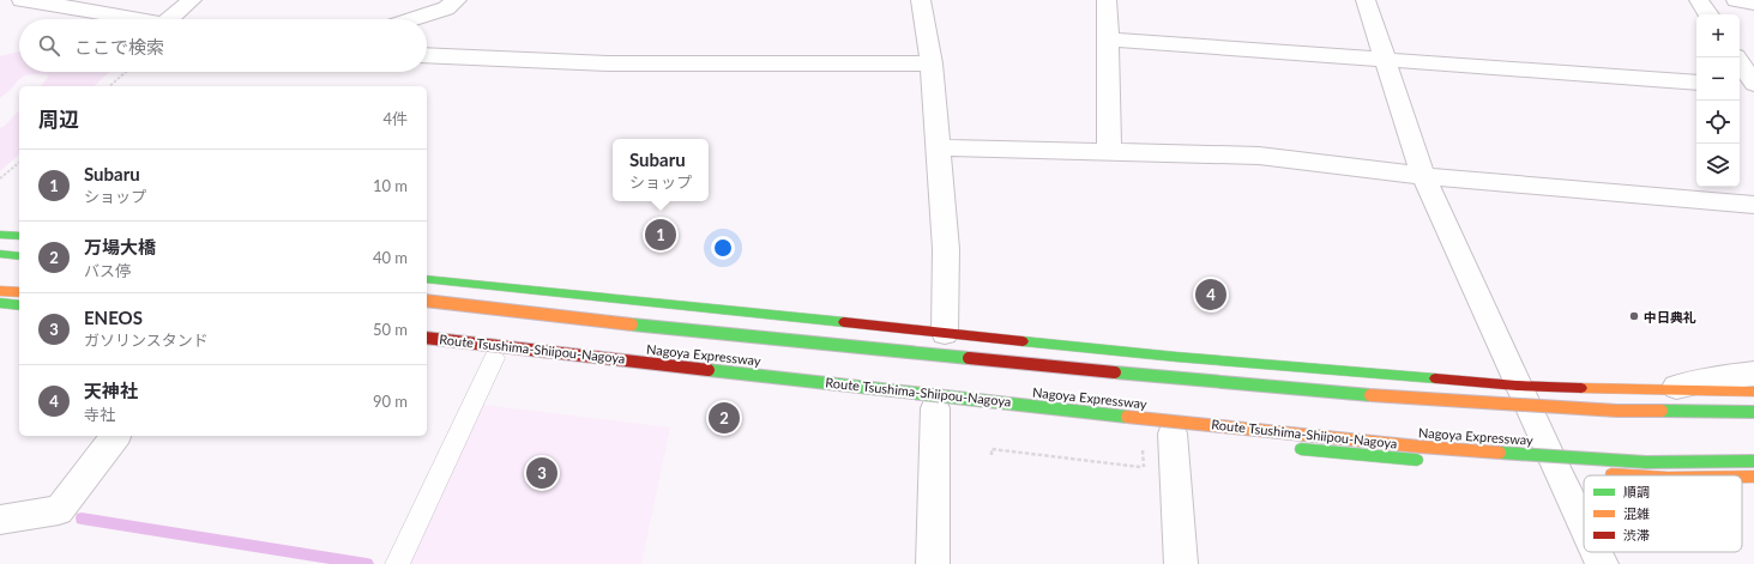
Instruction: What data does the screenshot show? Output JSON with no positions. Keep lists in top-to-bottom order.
{
  "streets": {
    "main road": ["Route Tsushima-Shiipou-Nagoya", "Nagoya Expressway"]
  },
  "places": ["中日典礼"],
  "legend": ["順調", "混雑", "渋滞"],
  "page": {
    "map_buttons": ["+", "−"],
    "search": "ここで検索",
    "heading": ["周辺", "4件"],
    "popup": ["Subaru", "ショップ"],
    "list": [
      {
        "mark": "1",
        "name": "Subaru",
        "note": "ショップ",
        "value": "10 m"
      },
      {
        "mark": "2",
        "name": "万場大橋",
        "note": "バス停",
        "value": "40 m"
      },
      {
        "mark": "3",
        "name": "ENEOS",
        "note": "ガソリンスタンド",
        "value": "50 m"
      },
      {
        "mark": "4",
        "name": "天神社",
        "note": "寺社",
        "value": "90 m"
      }
    ],
    "pins": [
      "1",
      "4",
      "2",
      "3"
    ]
  }
}
